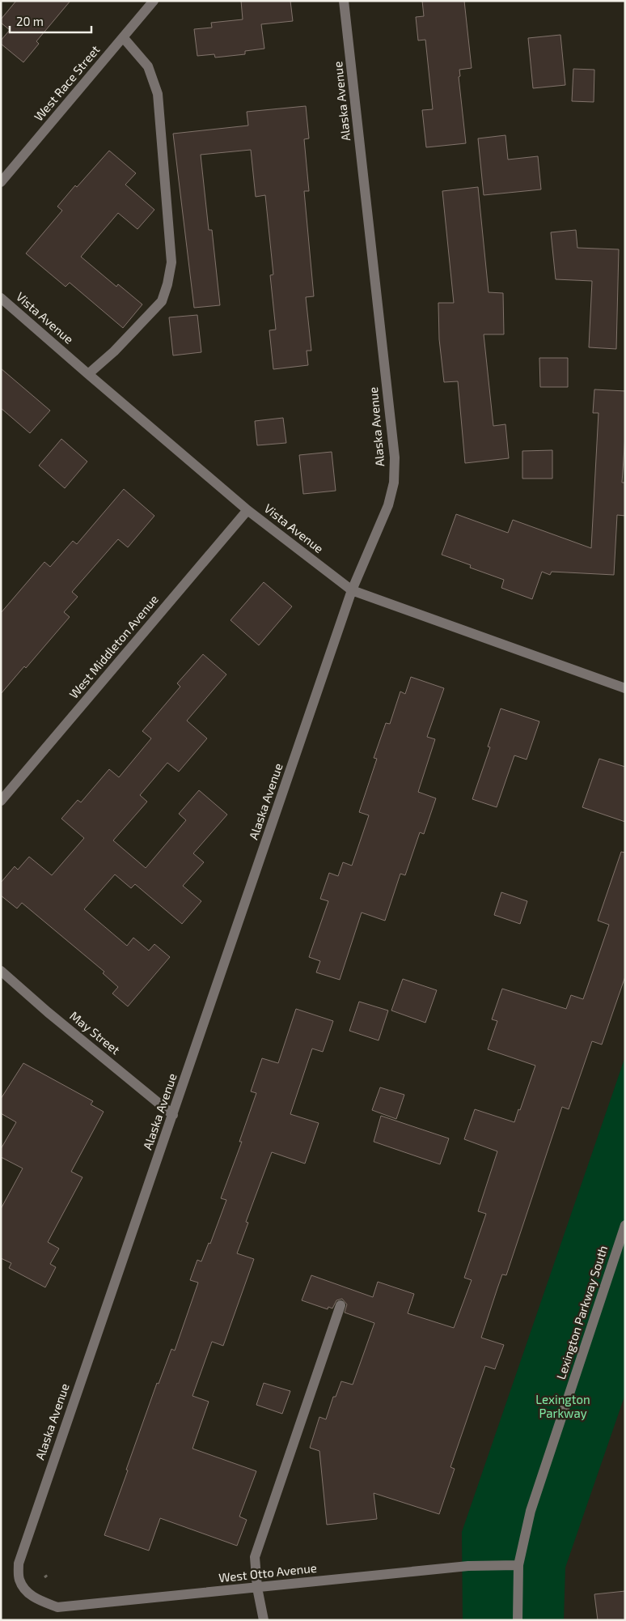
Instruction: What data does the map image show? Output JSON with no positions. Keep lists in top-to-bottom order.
{
  "streets": {
    "street": [
      "West Race Street",
      "Alaska Avenue",
      "Vista Avenue",
      "West Middleton Avenue",
      "May Street",
      "Lexington Parkway South",
      "West Otto Avenue"
    ]
  },
  "crossings": [
    ["Alaska Avenue", "Vista Avenue"],
    ["Alaska Avenue", "May Street"],
    ["Alaska Avenue", "West Otto Avenue"],
    ["Vista Avenue", "West Middleton Avenue"],
    ["Lexington Parkway South", "West Otto Avenue"]
  ],
  "parks": ["Lexington Parkway"],
  "scale_bar": "20 m"
}
